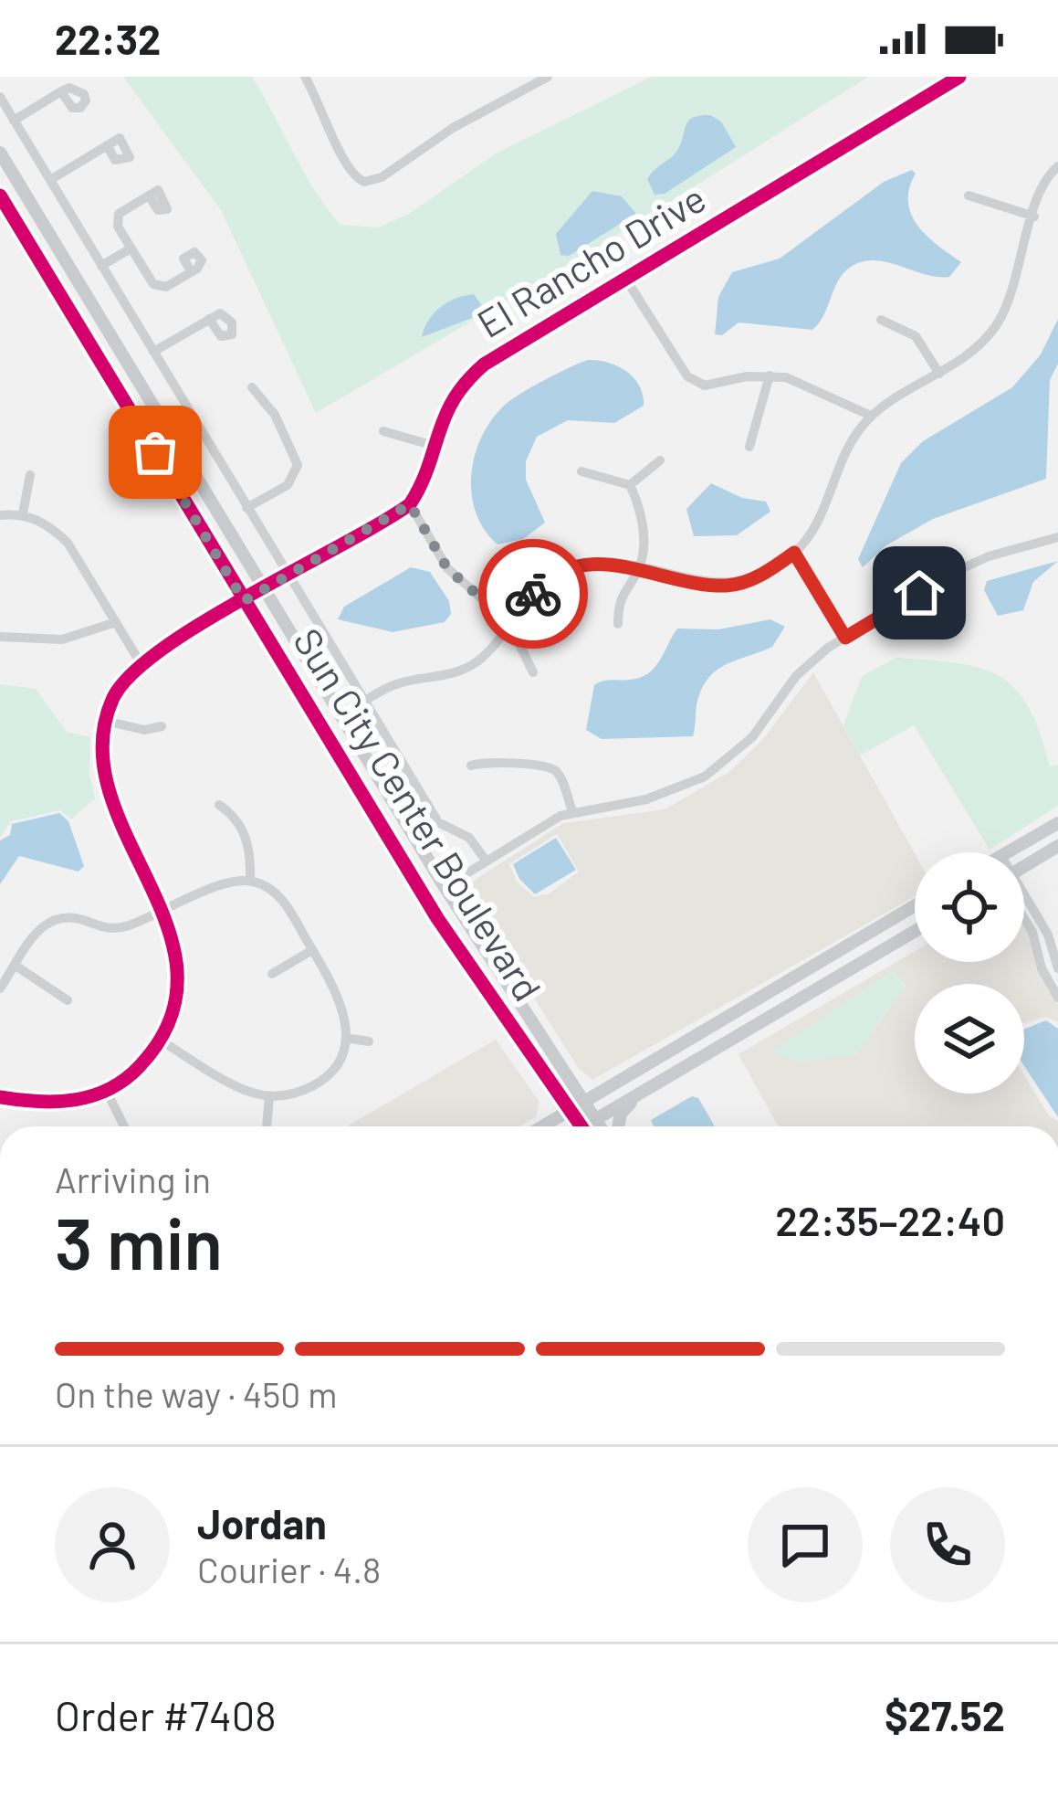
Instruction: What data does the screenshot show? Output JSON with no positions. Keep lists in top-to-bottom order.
{
  "streets": {
    "main road": ["Sun City Center Boulevard"],
    "street": ["El Rancho Drive"]
  },
  "page": {
    "status": "22:32",
    "heading": ["3 min", "Arriving in", "22:35–22:40"],
    "panel": [
      "Jordan",
      "Courier · 4.8",
      "Order #7408",
      "$27.52"
    ],
    "bar": "On the way · 450 m"
  }
}
